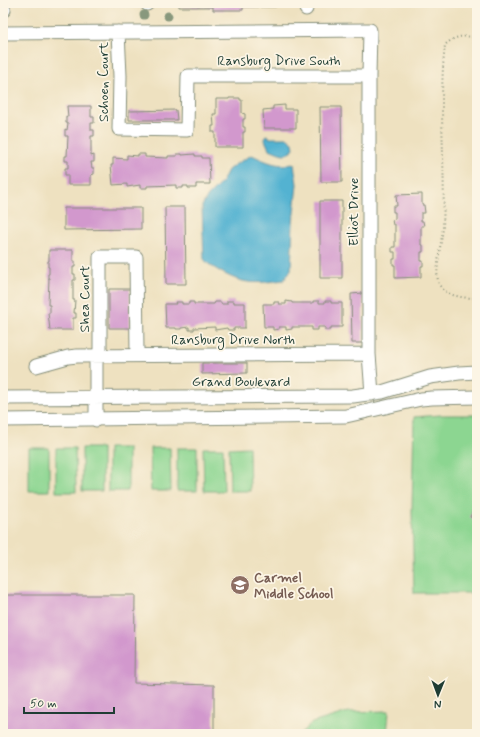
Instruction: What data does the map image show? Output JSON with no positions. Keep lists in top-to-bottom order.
{
  "streets": {
    "street": [
      "Ransburg Drive South",
      "Schoen Court",
      "Elliot Drive",
      "Shea Court",
      "Ransburg Drive North",
      "Grand Boulevard"
    ]
  },
  "crossings": [
    ["Ransburg Drive South", "Schoen Court"],
    ["Ransburg Drive South", "Elliot Drive"],
    ["Schoen Court", "Elliot Drive"],
    ["Elliot Drive", "Ransburg Drive North"],
    ["Elliot Drive", "Grand Boulevard"],
    ["Shea Court", "Ransburg Drive North"]
  ],
  "places": {
    "school or university": ["Carmel Middle School"]
  },
  "scale_bar": "50 m",
  "north": "bottom"
}
